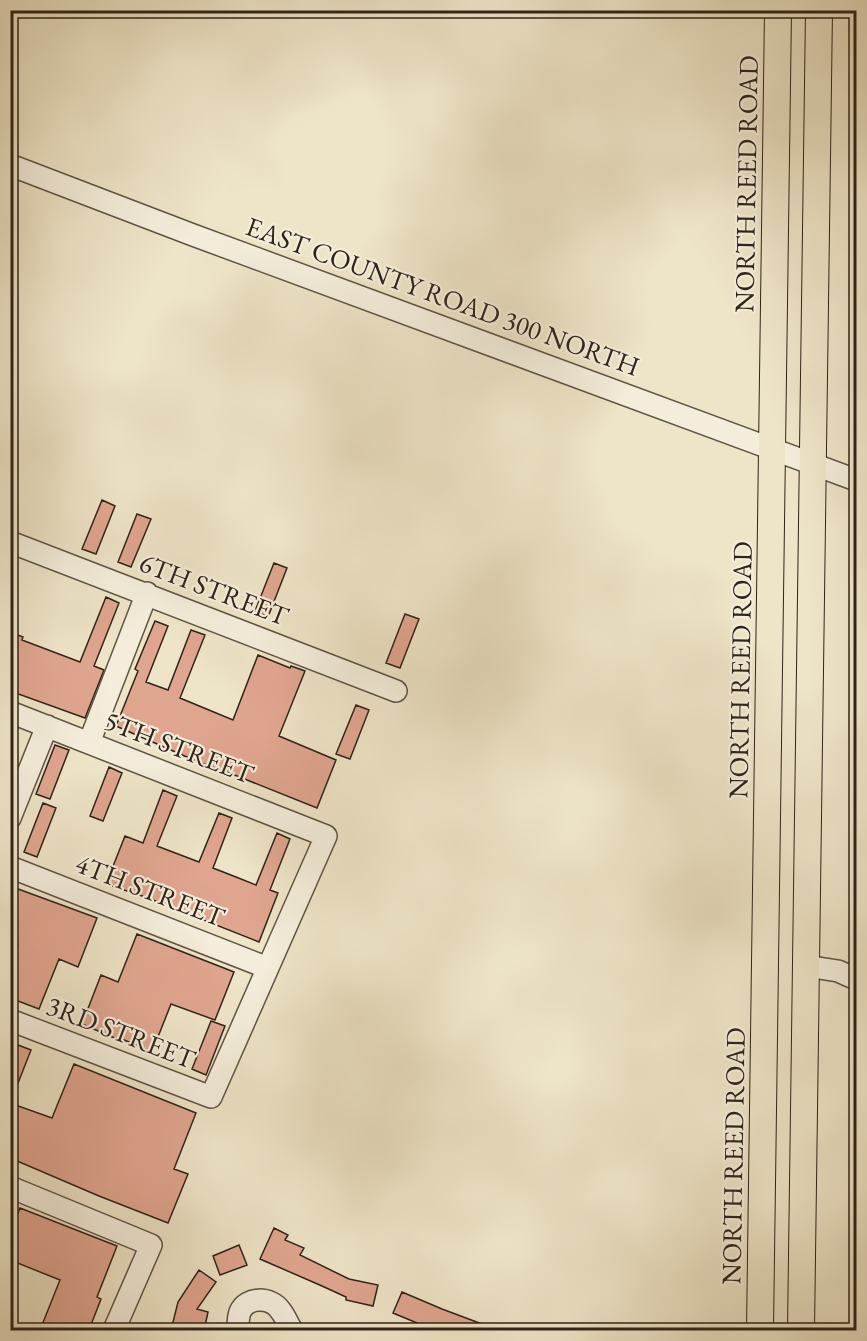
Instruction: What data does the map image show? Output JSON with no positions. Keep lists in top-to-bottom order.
{
  "streets": {
    "main road": ["NORTH REED ROAD"],
    "street": [
      "EAST COUNTY ROAD 300 NORTH",
      "6TH STREET",
      "5TH STREET",
      "4TH STREET",
      "3RD STREET"
    ]
  },
  "crossings": [
    ["NORTH REED ROAD", "EAST COUNTY ROAD 300 NORTH"],
    ["5TH STREET", "4TH STREET"],
    ["5TH STREET", "3RD STREET"],
    ["4TH STREET", "3RD STREET"]
  ]
}
